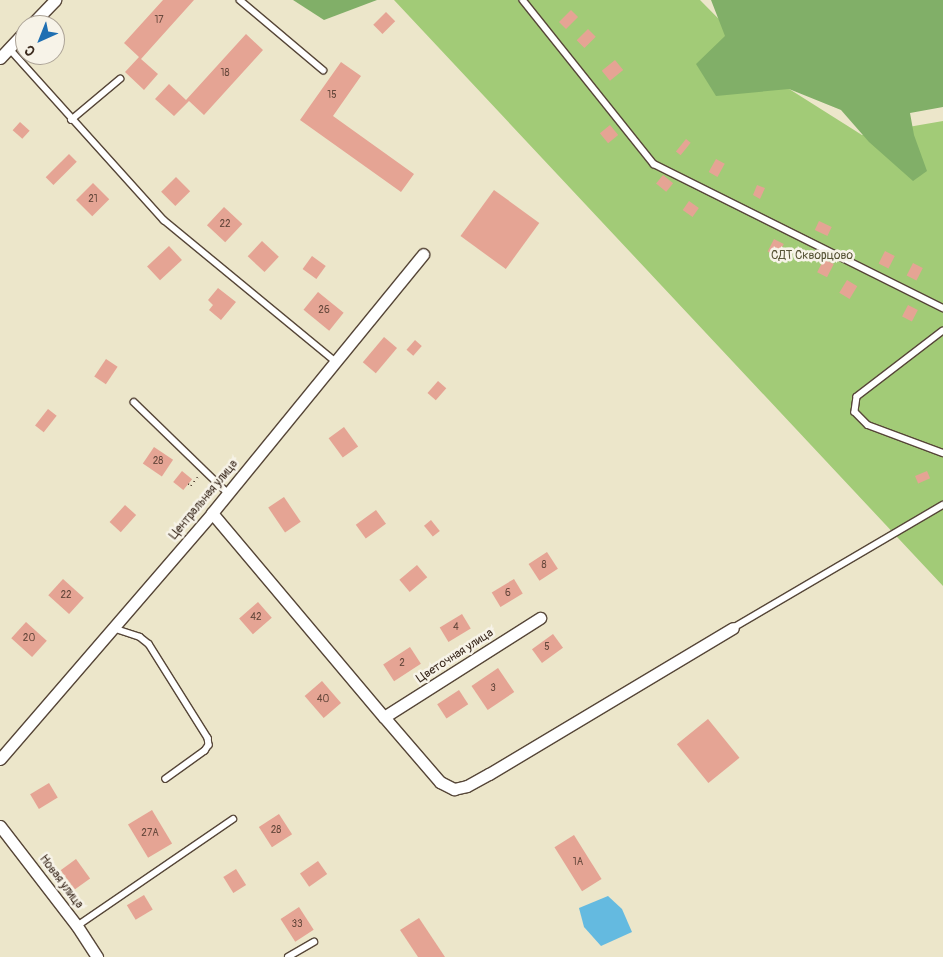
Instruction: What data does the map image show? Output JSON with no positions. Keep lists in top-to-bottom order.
{
  "streets": {
    "street": ["Центральная улица", "Цветочная улица", "Новая улица"]
  },
  "parks": ["СДТ Скворцово"],
  "house_numbers": [
    "17",
    "18",
    "15",
    "21",
    "22",
    "26",
    "28",
    "8",
    "6",
    "22",
    "42",
    "4",
    "20",
    "5",
    "2",
    "3",
    "40",
    "28",
    "27А",
    "1А",
    "33"
  ],
  "north": "bottom left"
}
